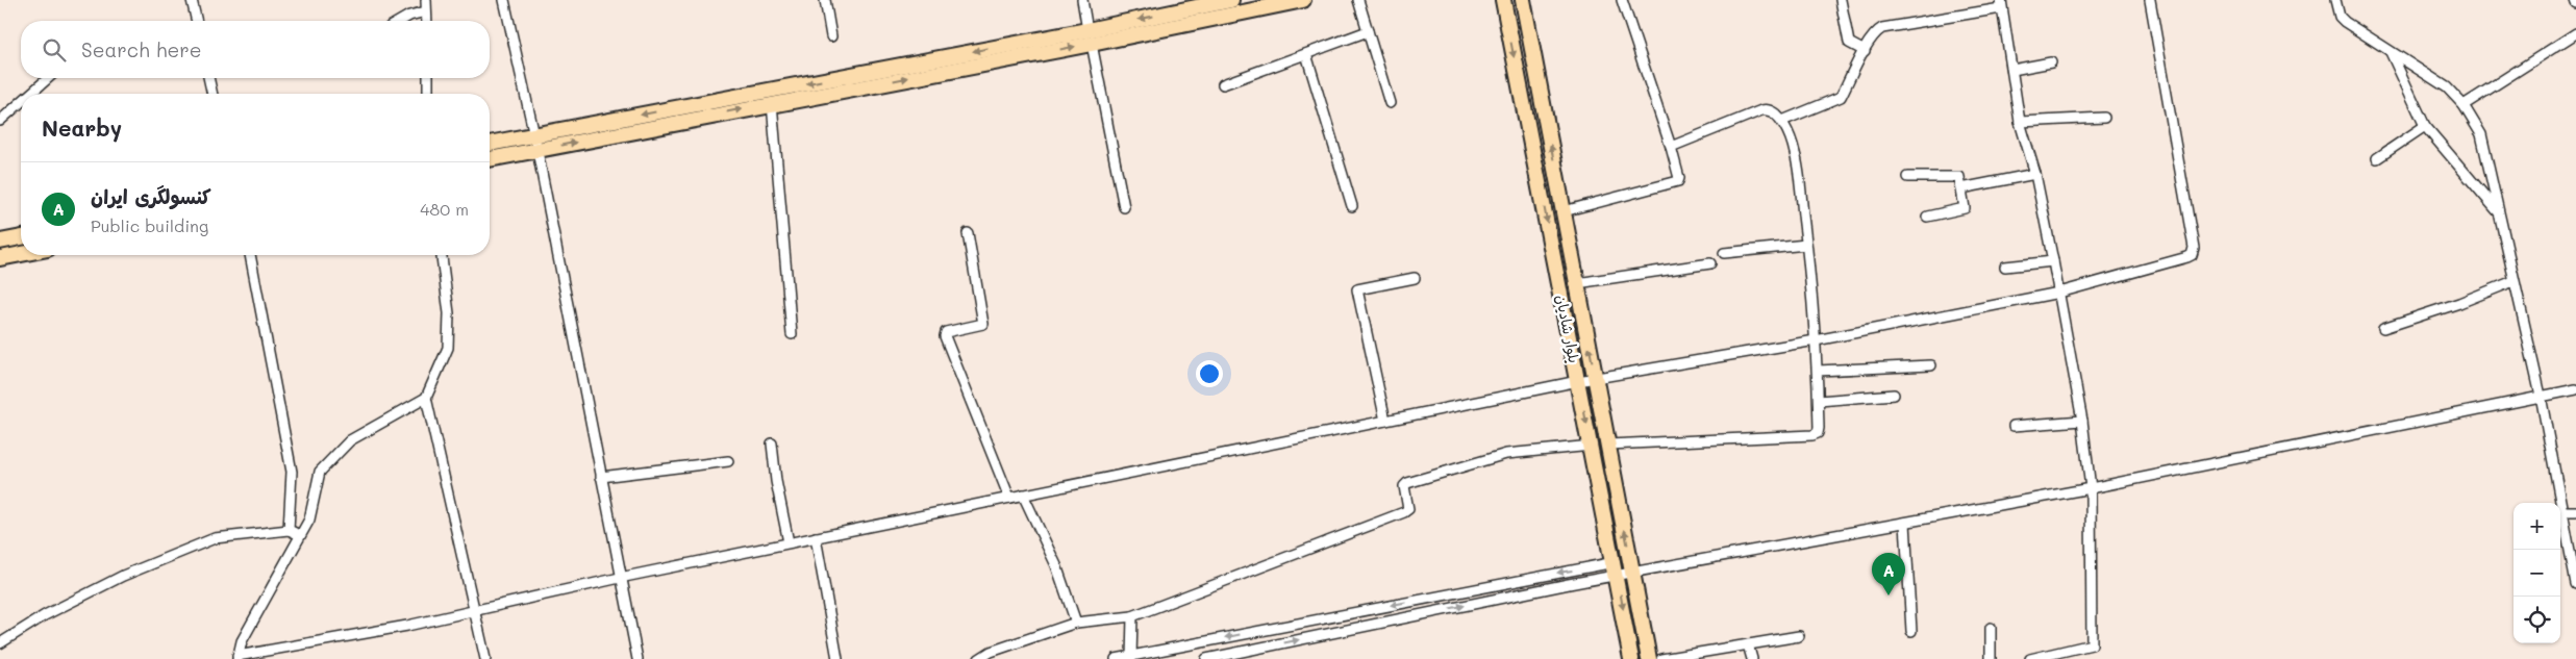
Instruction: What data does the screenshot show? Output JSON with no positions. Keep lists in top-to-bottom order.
{
  "streets": {
    "main road": ["بلوار شادیان"]
  },
  "page": {
    "search": "Search here",
    "heading": "Nearby",
    "list": [
      {
        "mark": "A",
        "name": "کنسولگری ایران",
        "note": "Public building",
        "value": "480 m"
      }
    ],
    "map_buttons": ["+", "−"],
    "pins": "A"
  }
}
